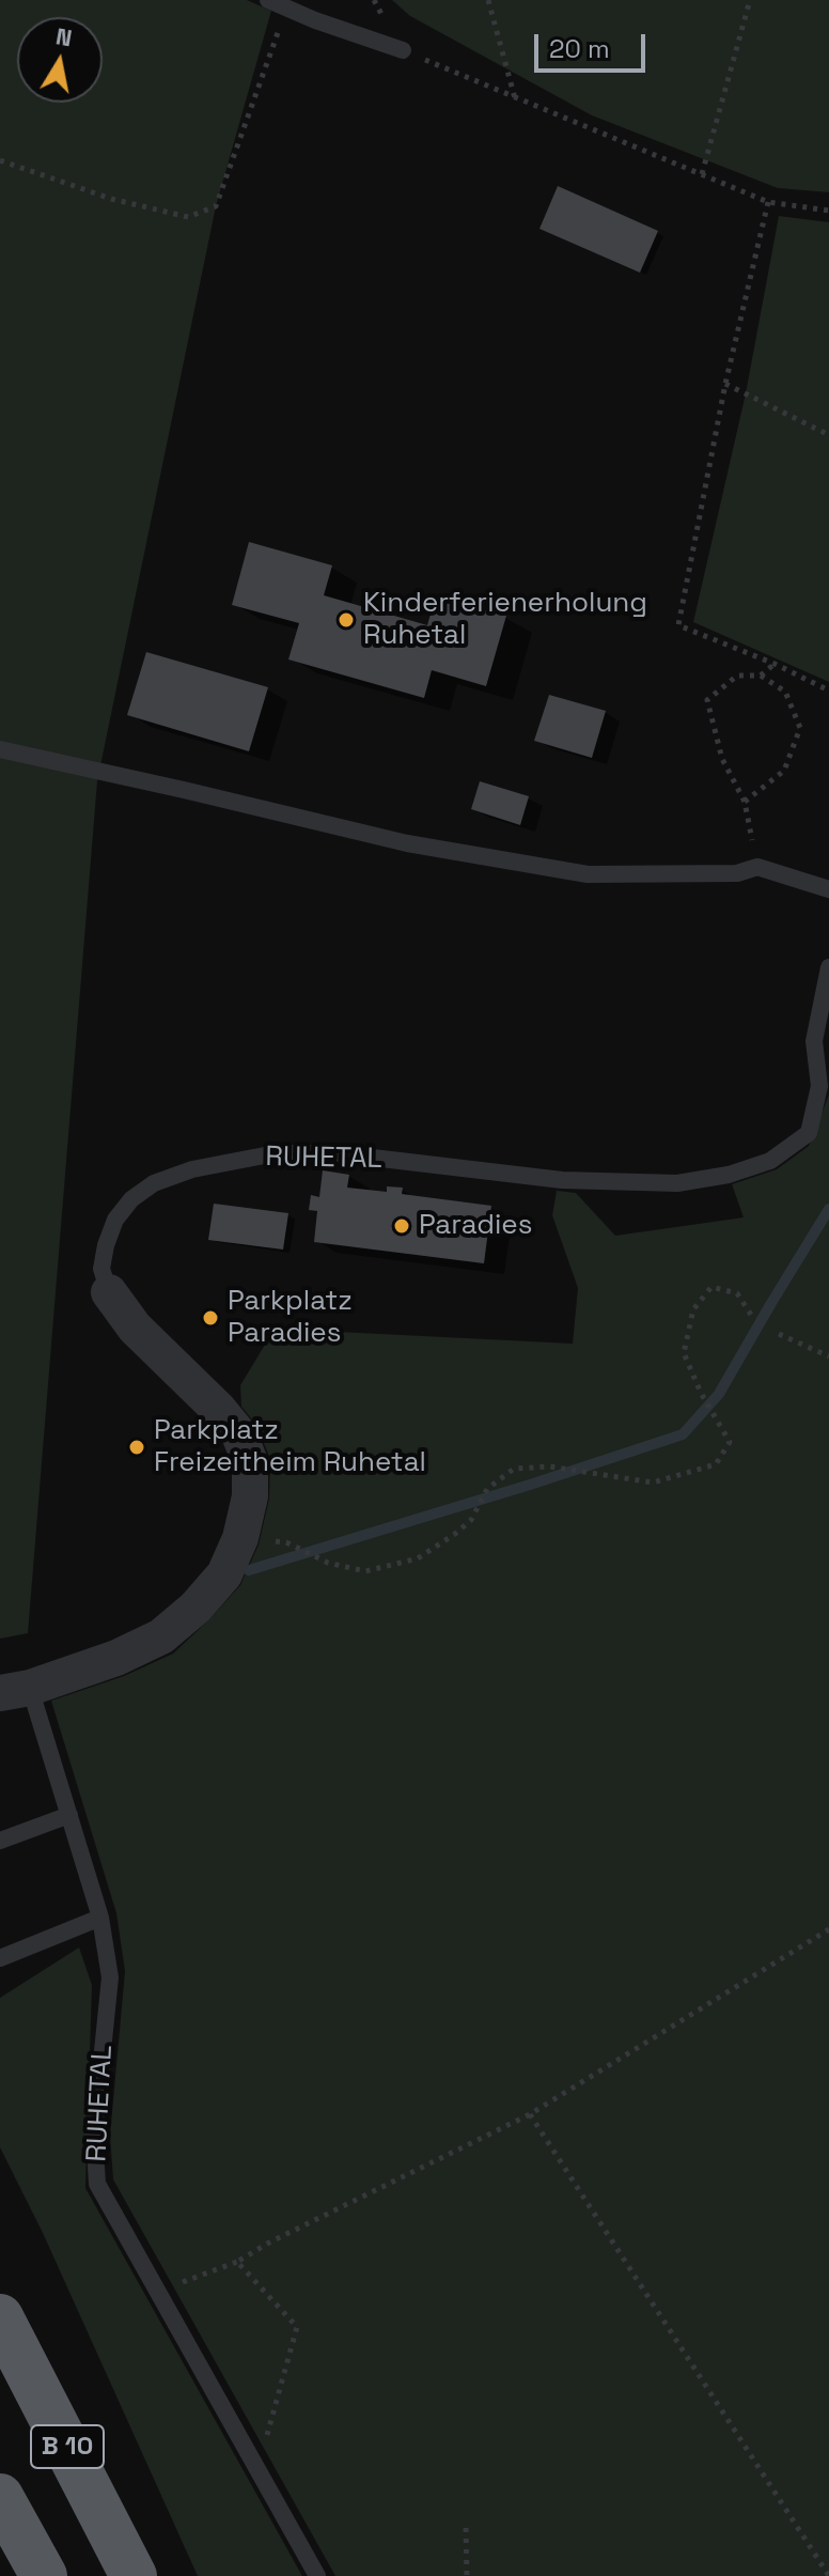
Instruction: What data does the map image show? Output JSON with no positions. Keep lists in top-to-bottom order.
{
  "streets": {
    "highway": ["B 10"],
    "street": ["RUHETAL"]
  },
  "places": [
    "Kinderferienerholung Ruhetal",
    "Paradies",
    "Parkplatz Paradies",
    "Parkplatz Freizeitheim Ruhetal"
  ],
  "scale_bar": "20 m",
  "north": "top"
}
